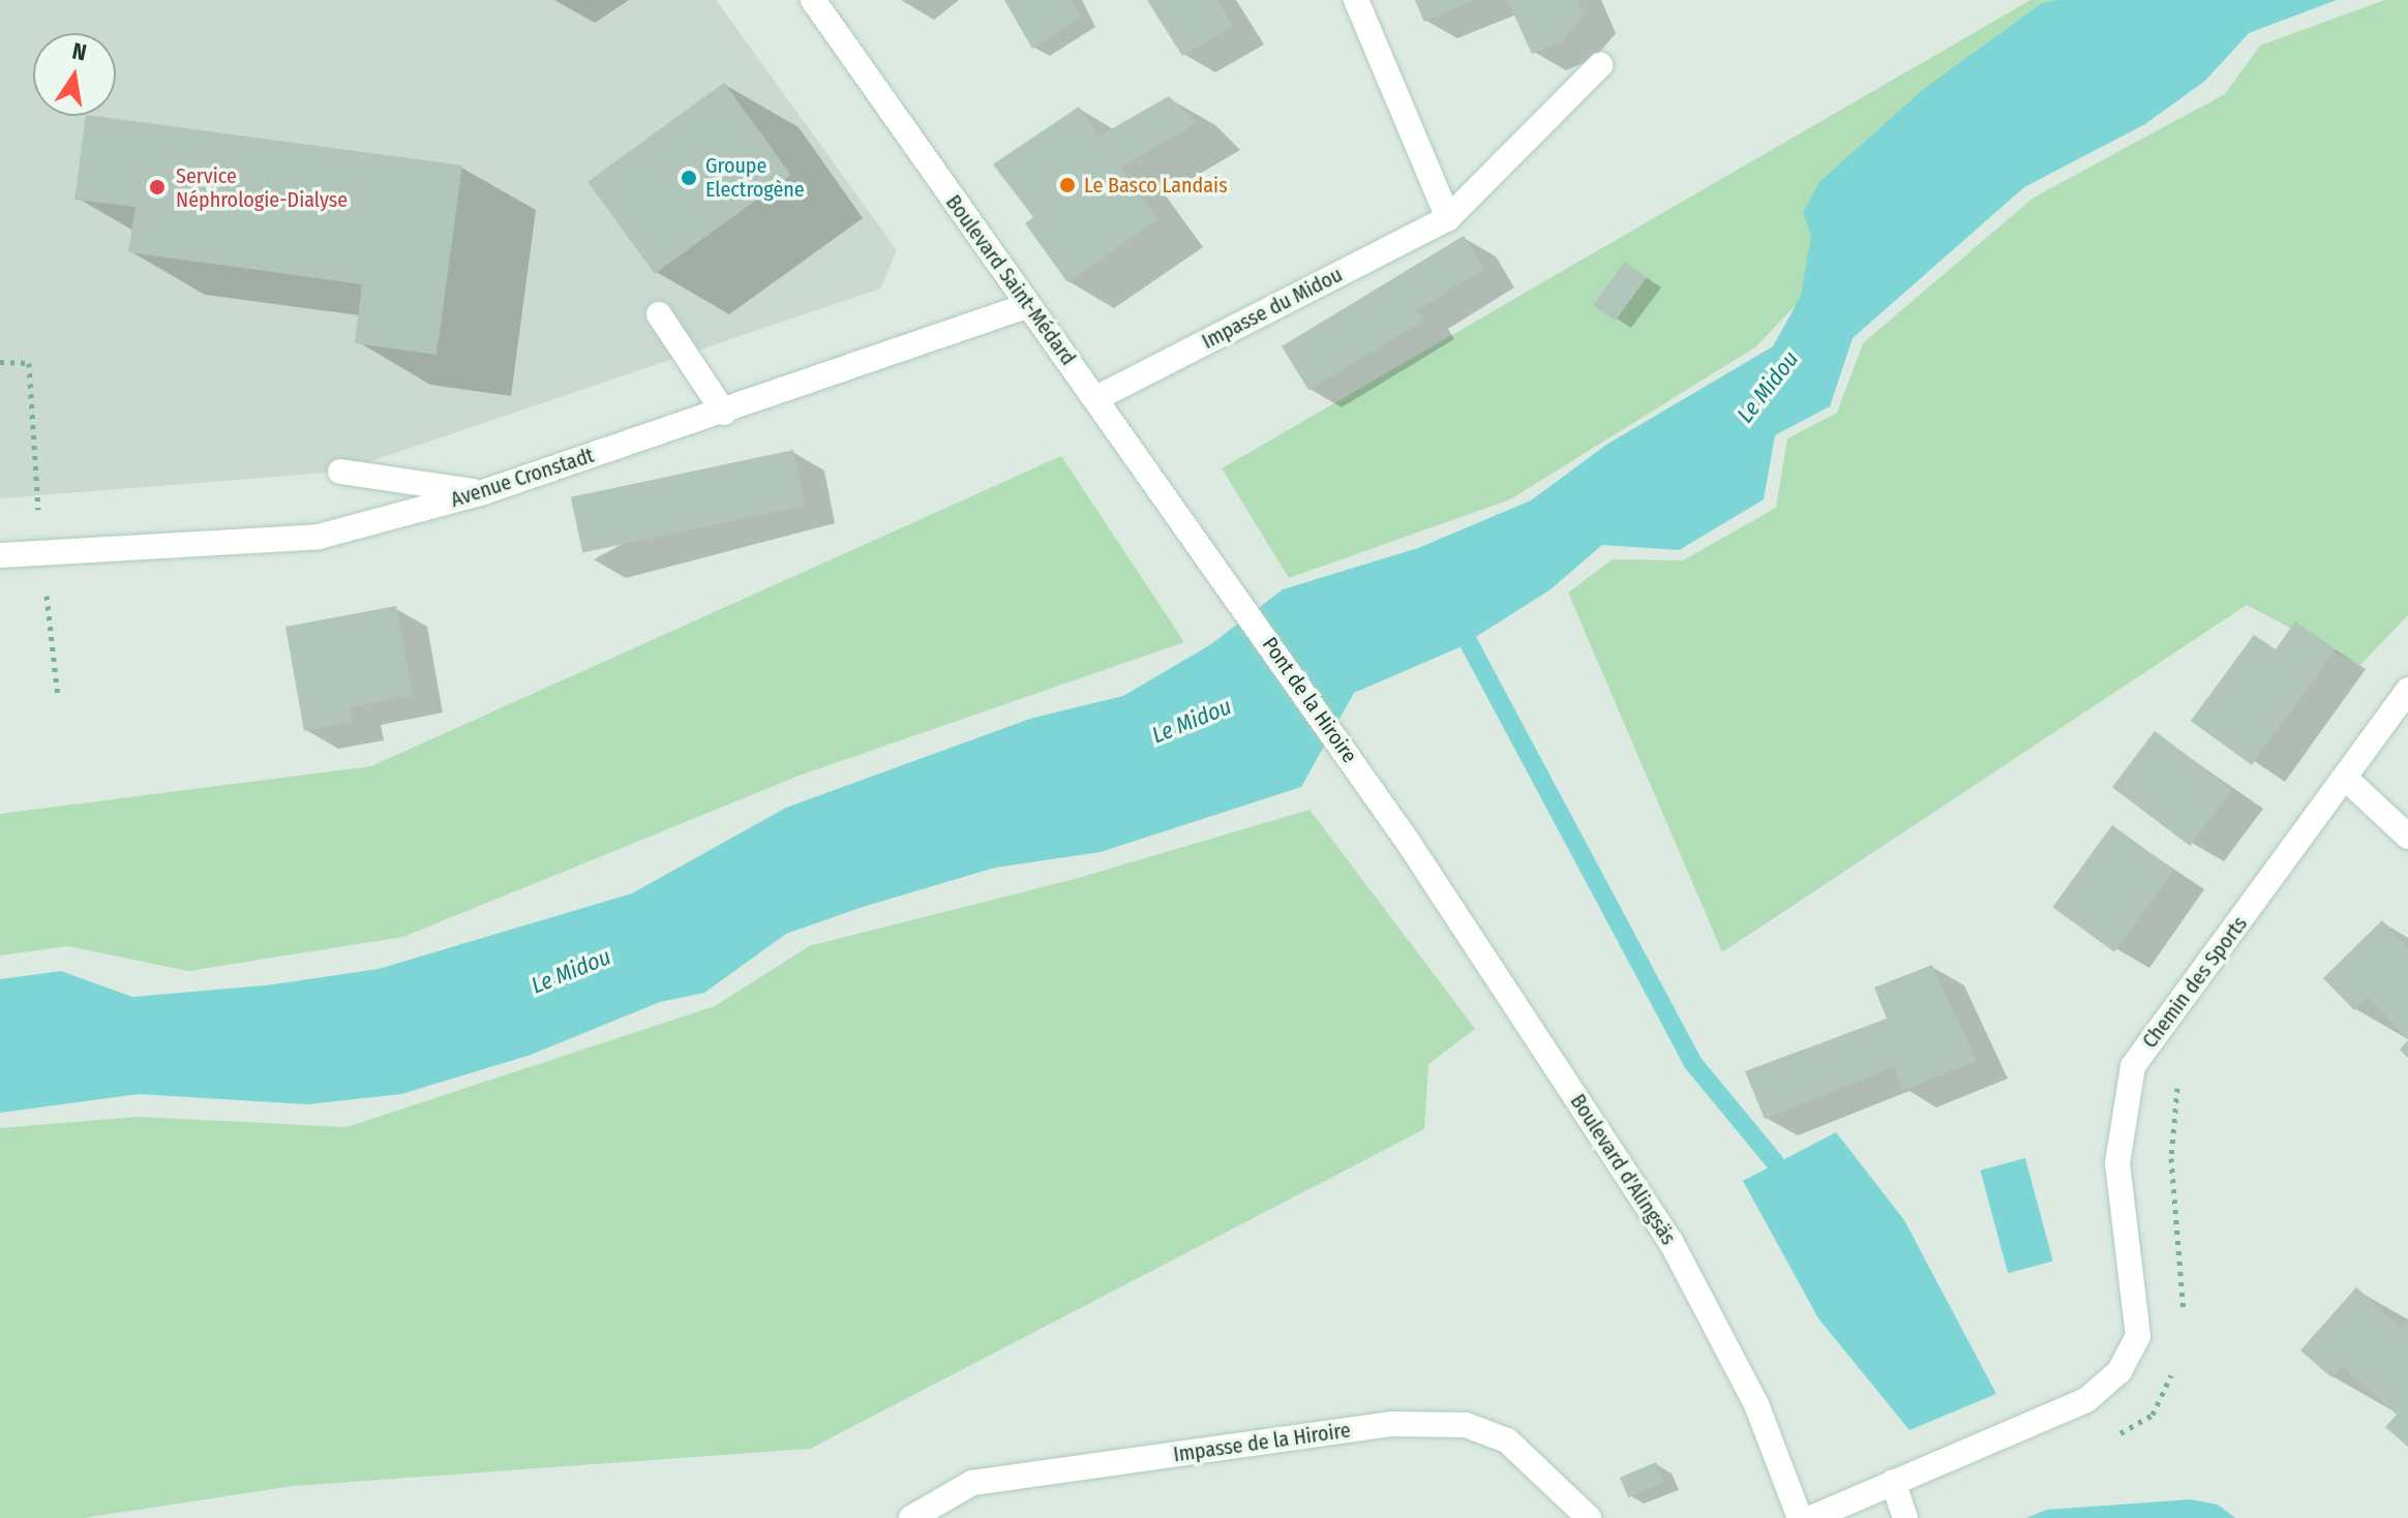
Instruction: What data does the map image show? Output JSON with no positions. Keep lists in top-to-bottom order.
{
  "streets": {
    "street": [
      "Boulevard Saint-Médard",
      "Impasse du Midou",
      "Avenue Cronstadt",
      "Pont de la Hiroire",
      "Chemin des Sports",
      "Boulevard d'Alingsäs",
      "Impasse de la Hiroire"
    ]
  },
  "crossings": [
    ["Boulevard Saint-Médard", "Impasse du Midou"],
    ["Boulevard Saint-Médard", "Avenue Cronstadt"],
    ["Boulevard Saint-Médard", "Pont de la Hiroire"],
    ["Pont de la Hiroire", "Boulevard d'Alingsäs"]
  ],
  "water": ["Le Midou"],
  "places": ["Groupe Electrogène", "Le Basco Landais", "Service Néphrologie-Dialyse"],
  "north": "top"
}
